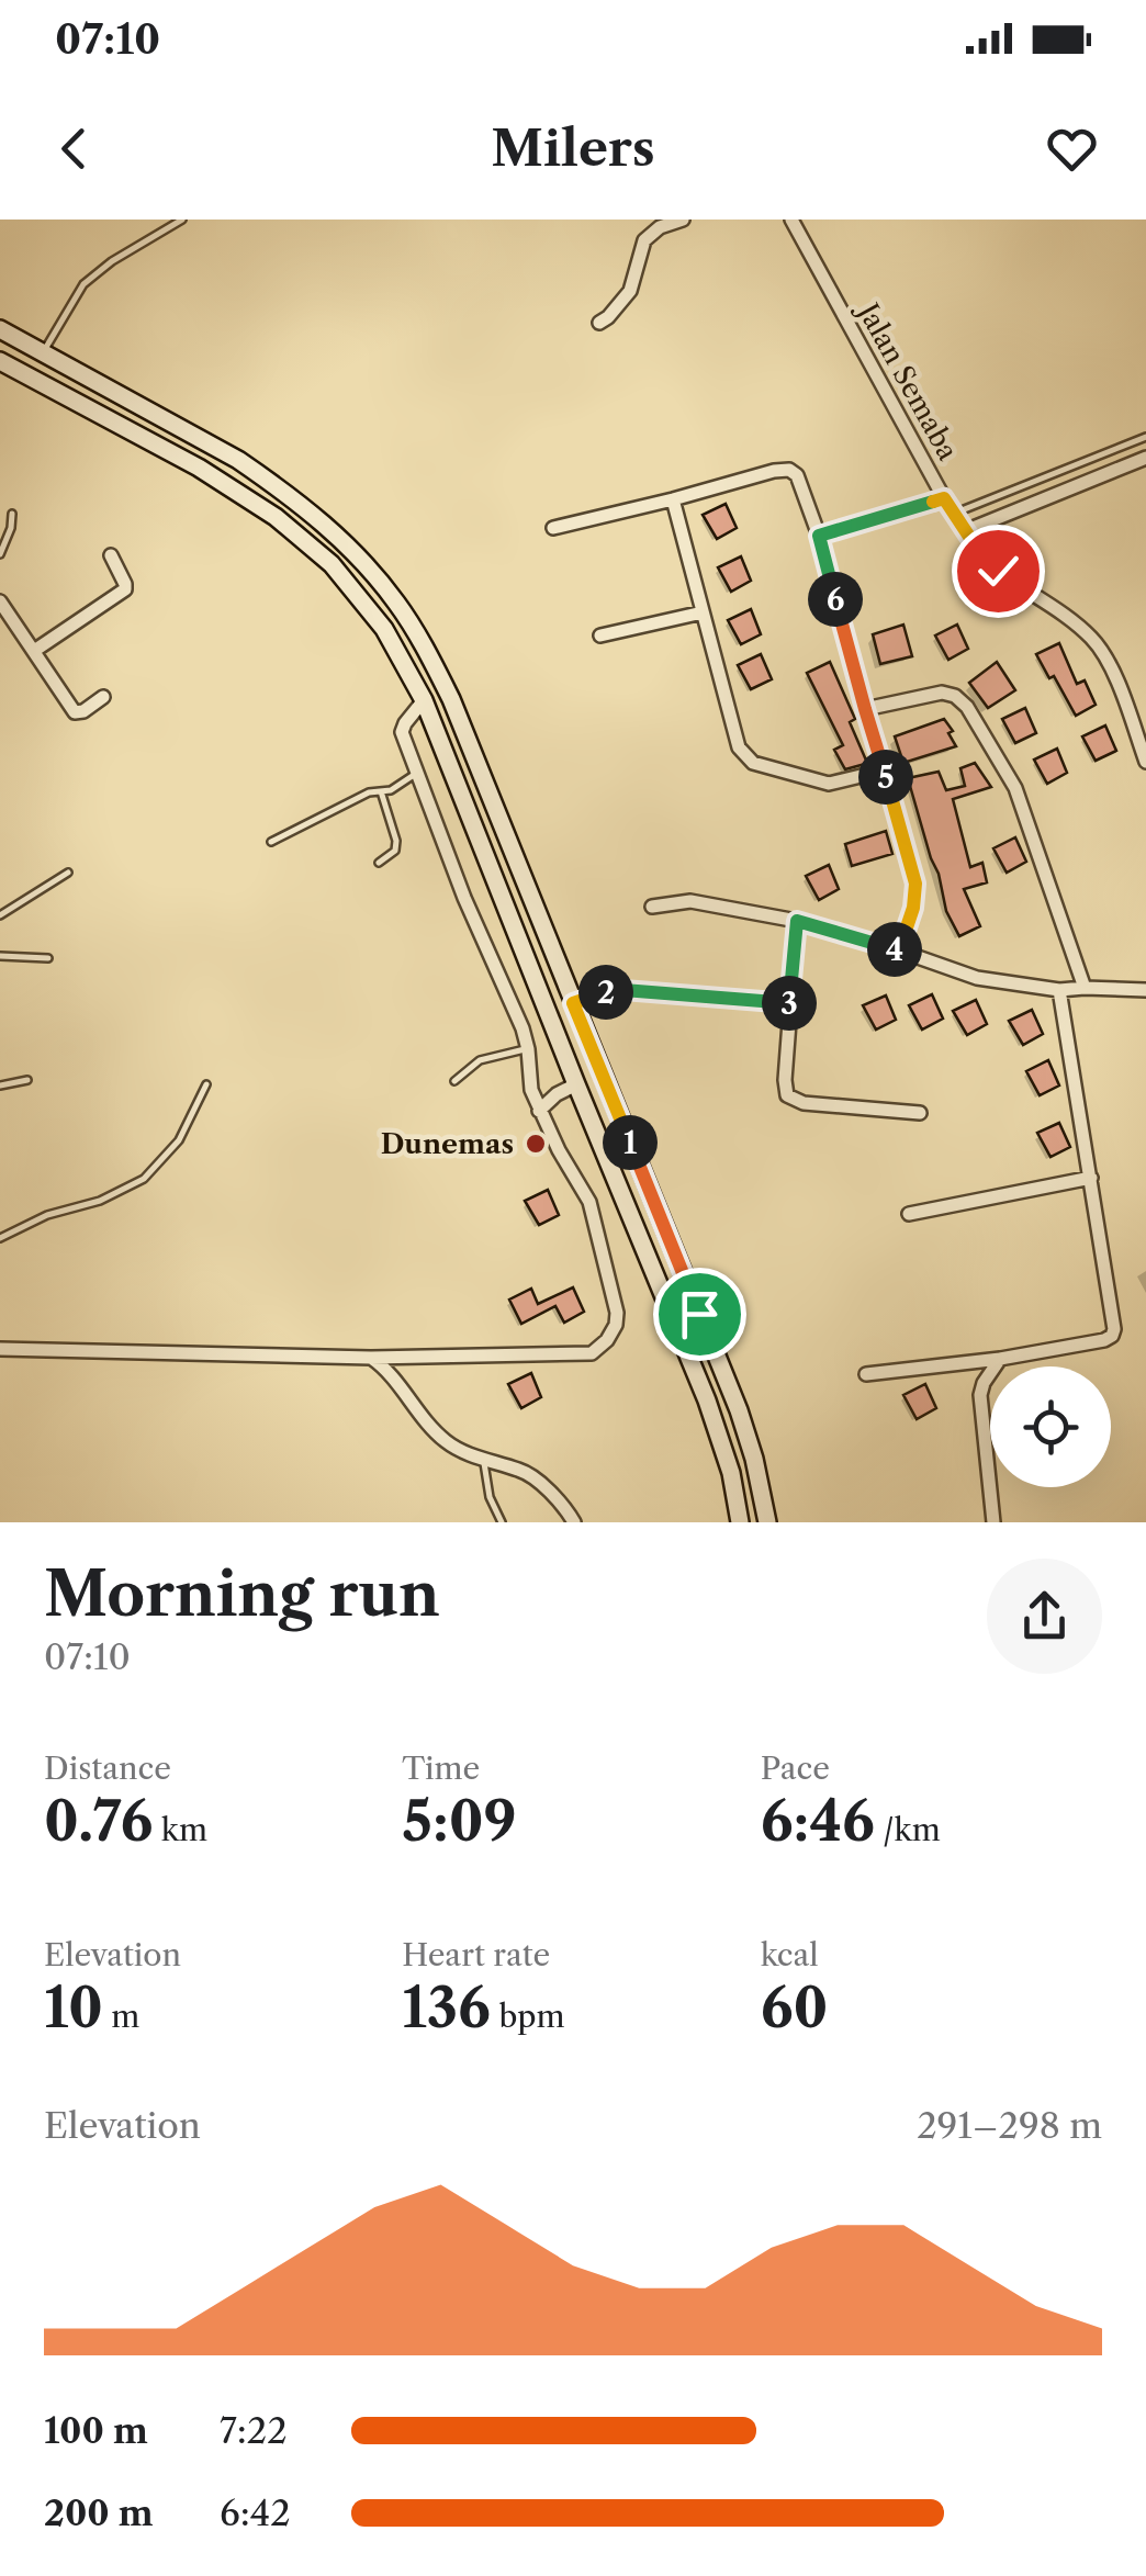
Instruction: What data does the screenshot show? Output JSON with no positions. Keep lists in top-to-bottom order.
{
  "streets": {
    "street": ["Jalan Semaba"]
  },
  "places": ["Dunemas"],
  "page": {
    "status": "07:10",
    "header": "Milers",
    "pins": [
      "6",
      "5",
      "4",
      "2",
      "3",
      "1"
    ],
    "heading": ["Morning run", "07:10"],
    "stats": [
      ["Distance", "0.76 km"],
      ["Time", "5:09"],
      ["Pace", "6:46 /km"],
      ["Elevation", "10 m"],
      ["Heart rate", "136 bpm"],
      ["kcal", "60"]
    ],
    "chart": ["Elevation", "291–298 m"],
    "list": [
      {
        "name": "100 m",
        "note": "7:22"
      },
      {
        "name": "200 m",
        "note": "6:42"
      }
    ]
  }
}
